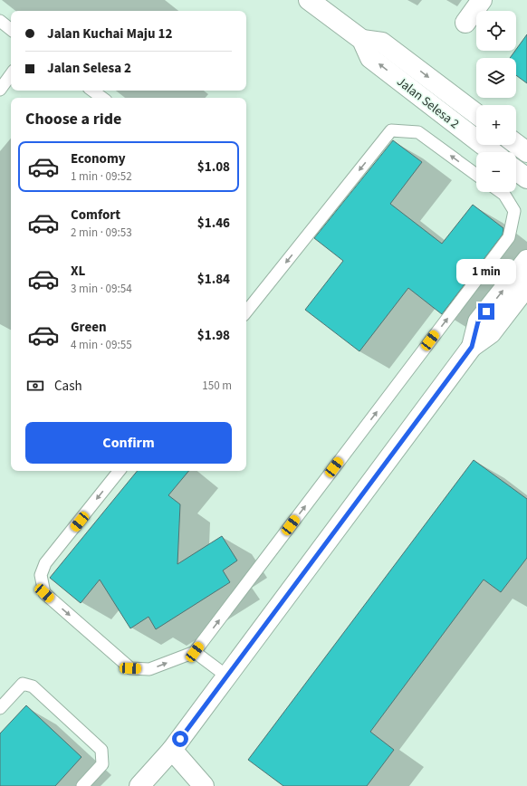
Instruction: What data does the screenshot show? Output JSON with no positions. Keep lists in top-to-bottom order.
{
  "streets": {
    "street": ["Jalan Selesa 2"]
  },
  "page": {
    "map_buttons": ["+", "−"],
    "banner": ["Jalan Kuchai Maju 12", "Jalan Selesa 2"],
    "heading": "Choose a ride",
    "list": [
      {
        "name": "Economy",
        "note": "1 min · 09:52",
        "value": "$1.08"
      },
      {
        "name": "Comfort",
        "note": "2 min · 09:53",
        "value": "$1.46"
      },
      {
        "name": "XL",
        "note": "3 min · 09:54",
        "value": "$1.84"
      },
      {
        "name": "Green",
        "note": "4 min · 09:55",
        "value": "$1.98"
      }
    ],
    "bubble": "1 min",
    "pay": ["Cash", "150 m"],
    "buttons": "Confirm"
  }
}
